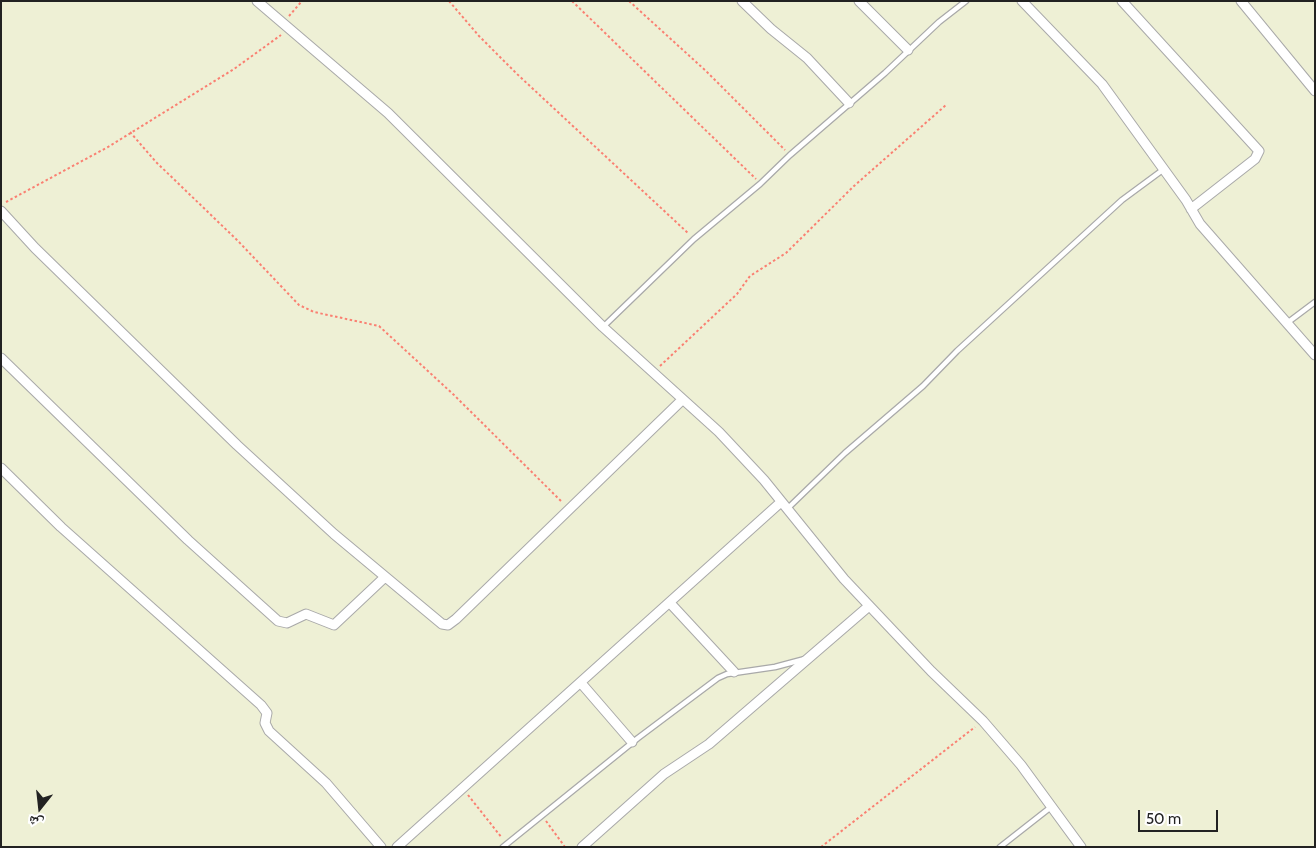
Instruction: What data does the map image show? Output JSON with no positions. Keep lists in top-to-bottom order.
{
  "scale_bar": "50 m",
  "north": "bottom"
}
